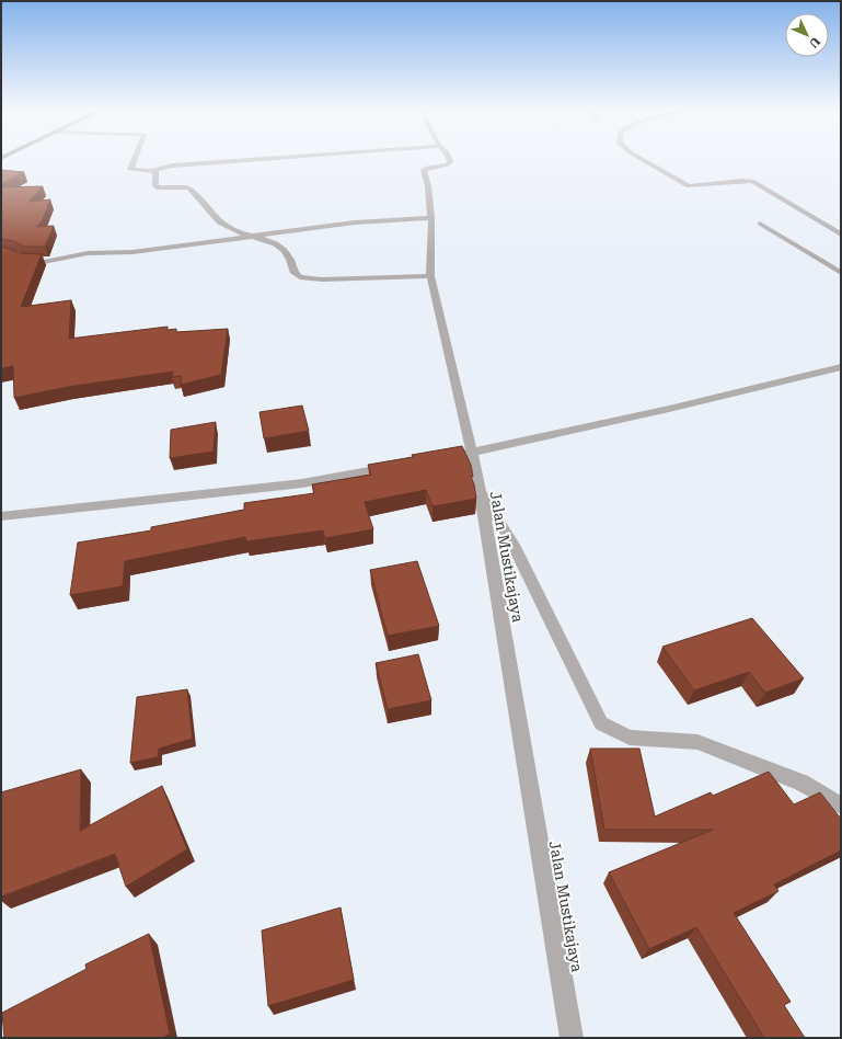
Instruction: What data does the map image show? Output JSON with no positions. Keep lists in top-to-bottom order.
{
  "streets": {
    "street": ["Jalan Mustikajaya"]
  },
  "north": "bottom right"
}
